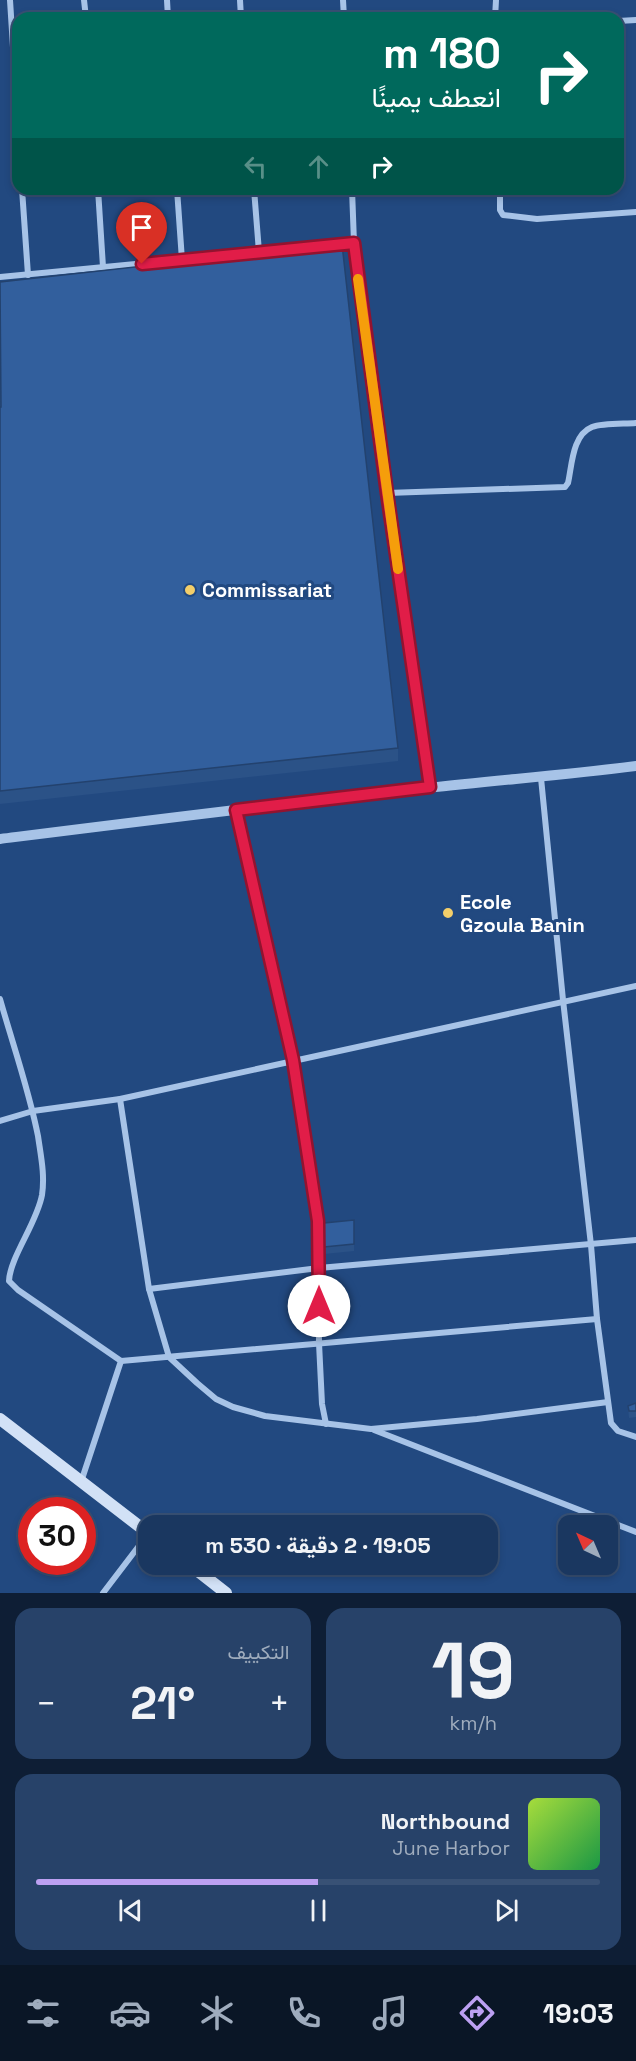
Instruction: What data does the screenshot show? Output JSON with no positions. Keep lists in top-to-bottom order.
{
  "places": ["Commissariat", "Ecole Gzoula Banin"],
  "north": "top left",
  "page": {
    "turn": ["180 m", "انعطف يمينًا"],
    "limit": "30",
    "trip": "19:05 · 2 دقيقة · 530 m",
    "tile": [
      ["19", "km/h"],
      "التكييف"
    ],
    "heat": ["−", "21°", "+"],
    "song": ["Northbound", "June Harbor"],
    "tabs": "19:03"
  }
}
